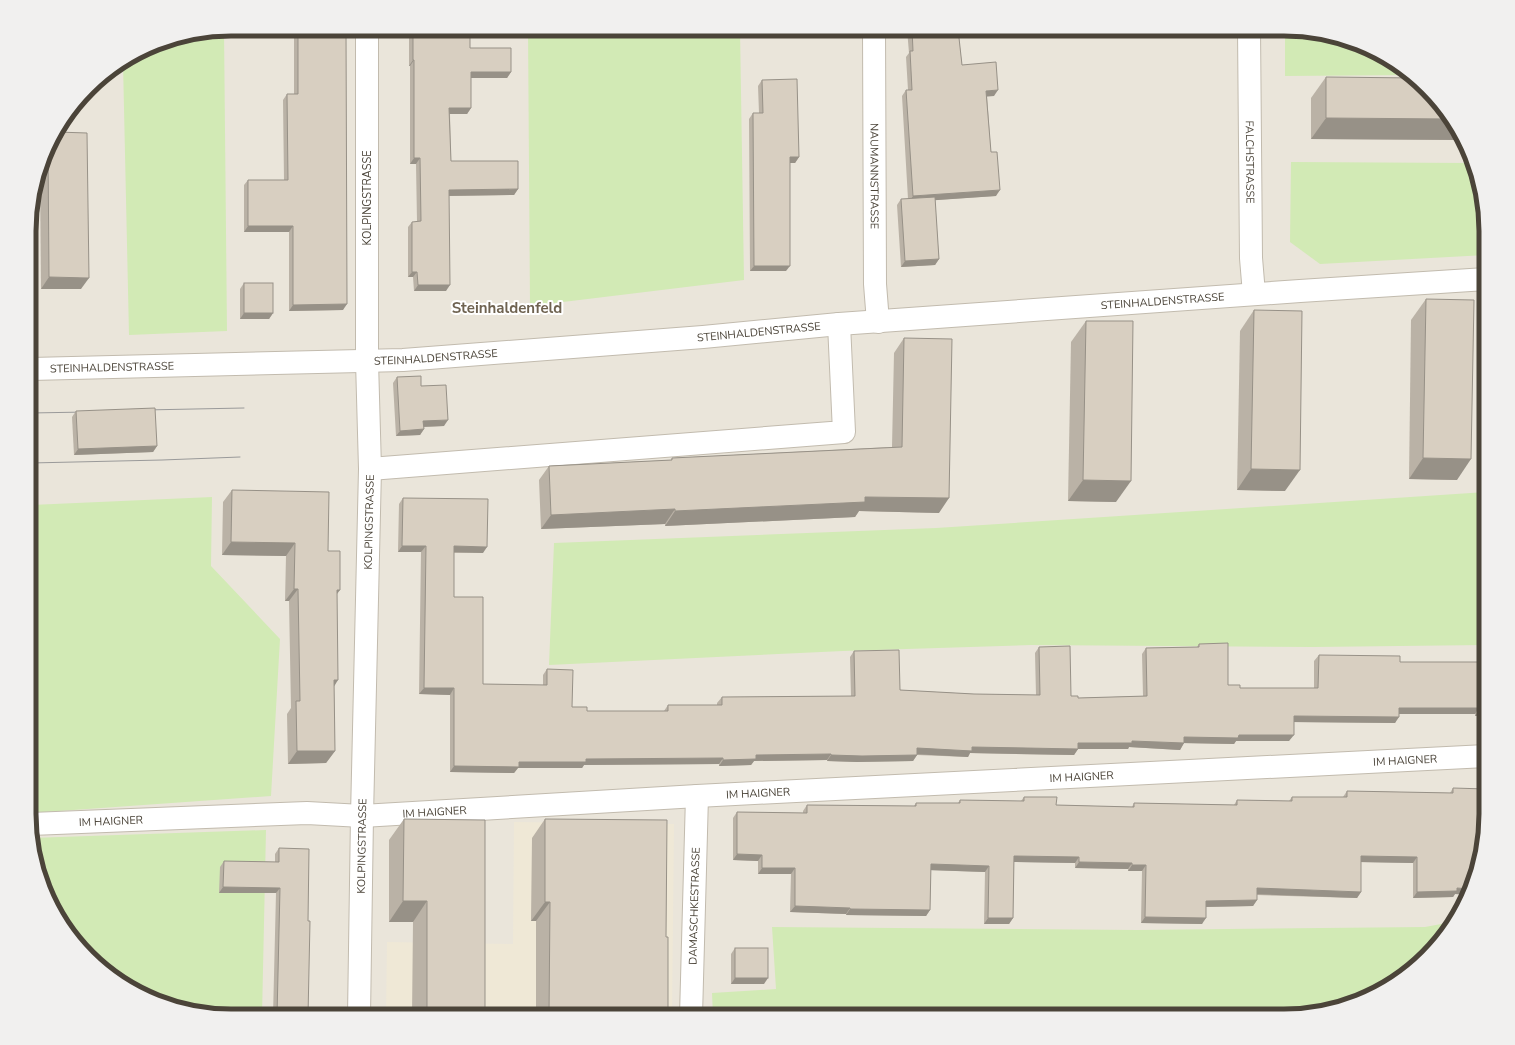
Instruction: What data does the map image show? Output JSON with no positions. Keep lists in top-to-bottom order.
{
  "streets": {
    "street": [
      "FALCHSTRASSE",
      "NAUMANNSTRASSE",
      "KOLPINGSTRASSE",
      "STEINHALDENSTRASSE",
      "IM HAIGNER",
      "DAMASCHKESTRASSE"
    ]
  },
  "crossings": [
    ["FALCHSTRASSE", "STEINHALDENSTRASSE"],
    ["NAUMANNSTRASSE", "STEINHALDENSTRASSE"],
    ["KOLPINGSTRASSE", "STEINHALDENSTRASSE"],
    ["KOLPINGSTRASSE", "IM HAIGNER"],
    ["IM HAIGNER", "DAMASCHKESTRASSE"]
  ],
  "districts": ["Steinhaldenfeld"]
}
